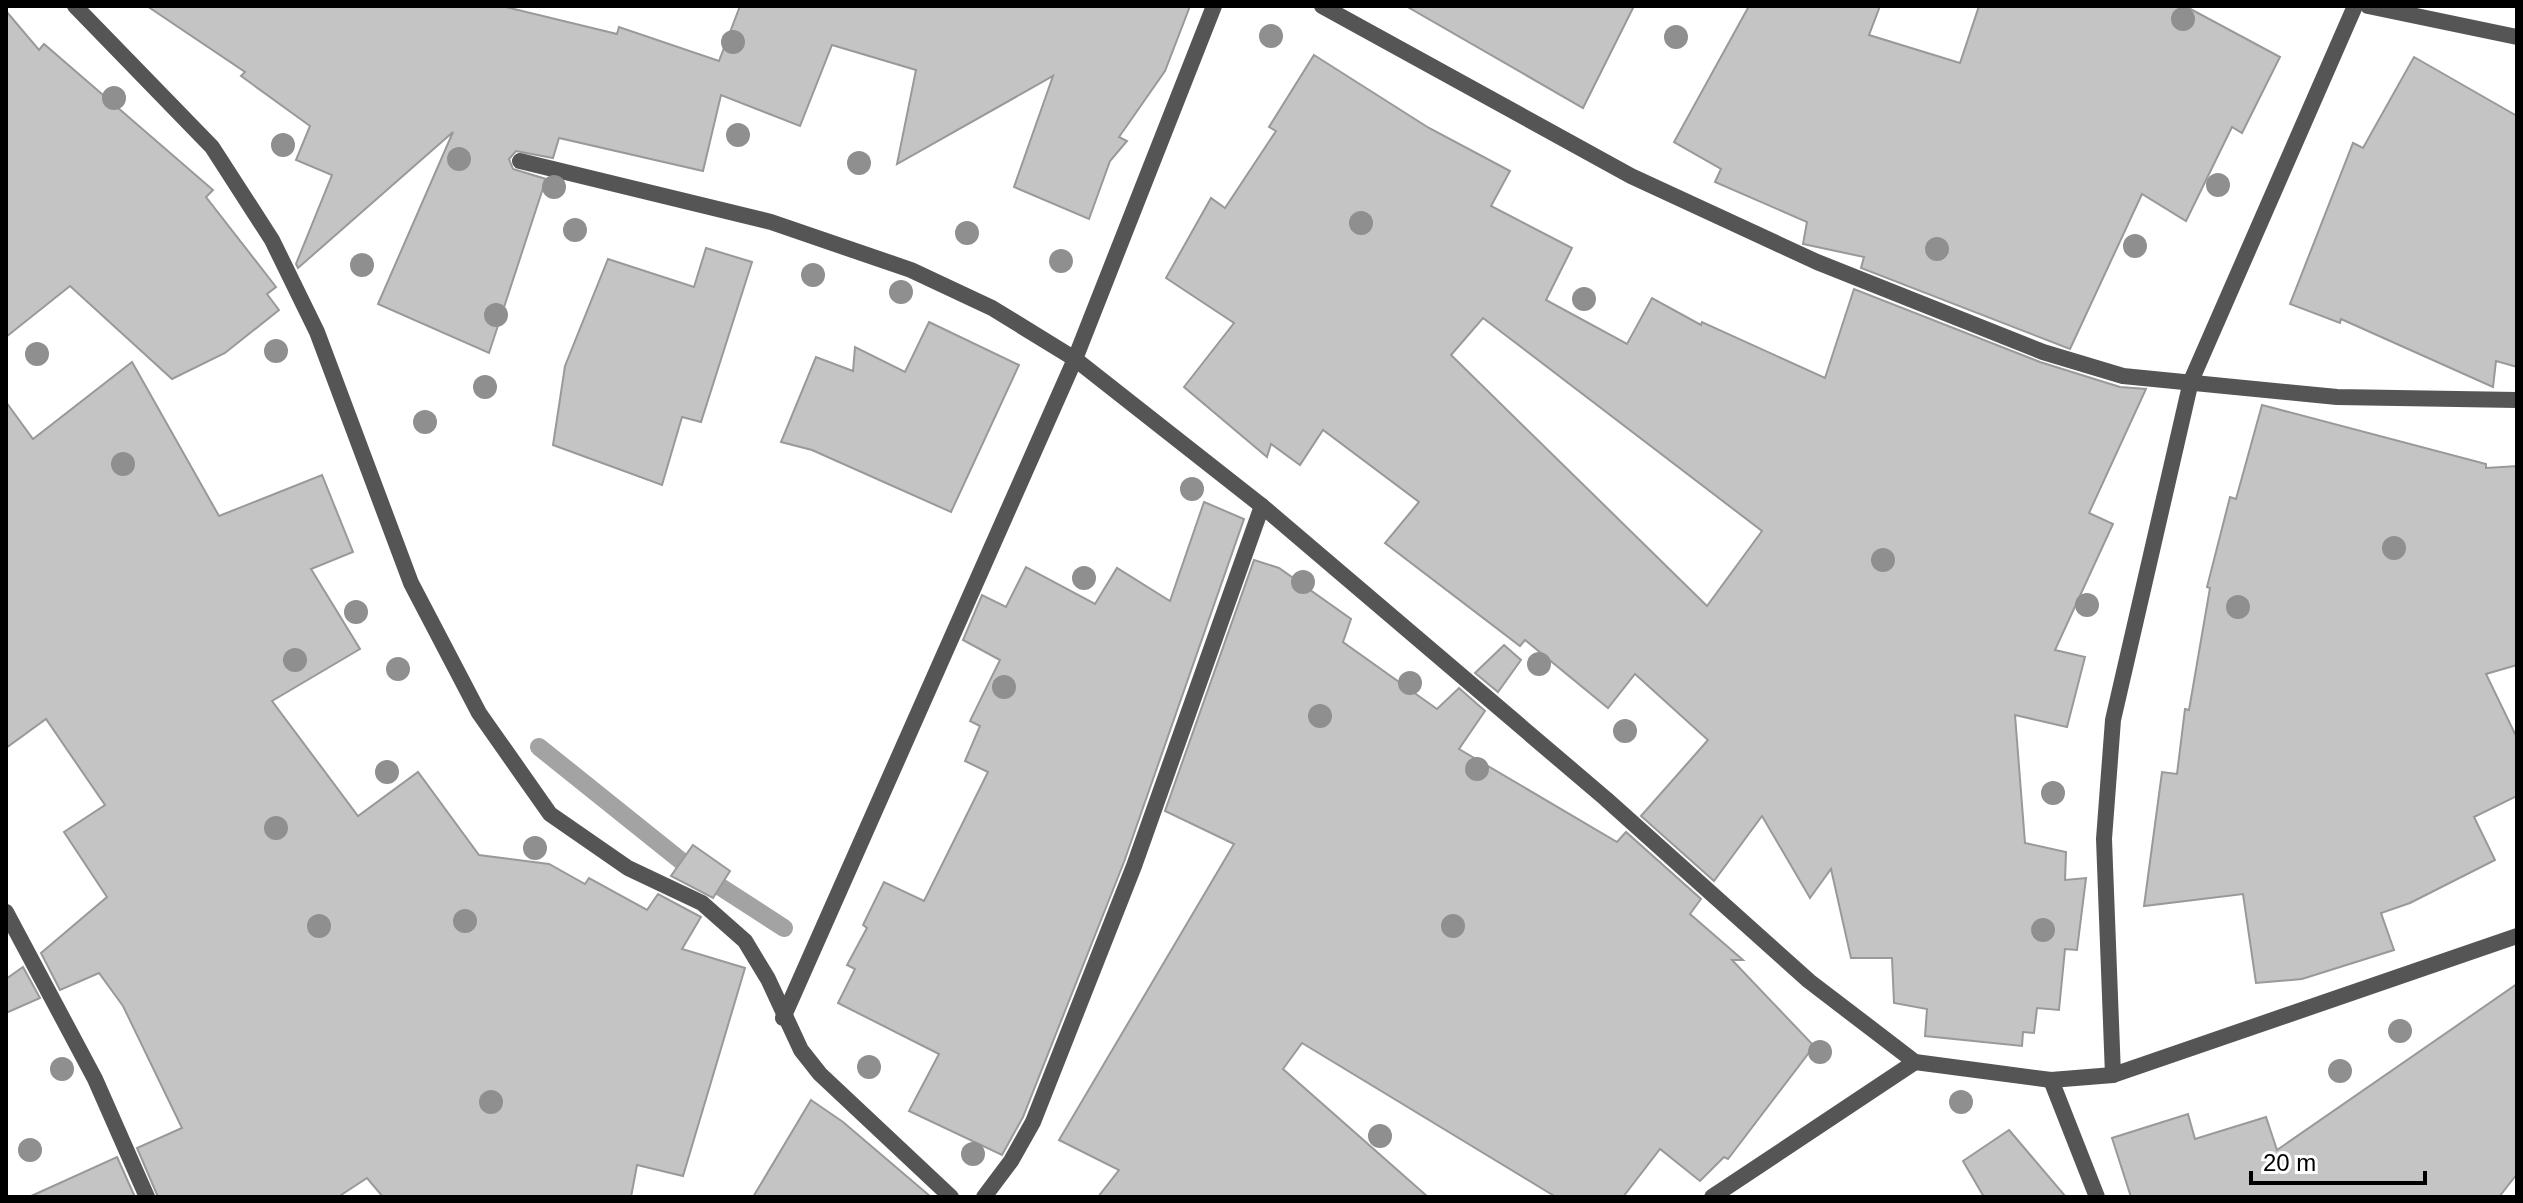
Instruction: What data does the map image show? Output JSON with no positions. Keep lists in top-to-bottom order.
{
  "scale_bar": "20 m"
}
